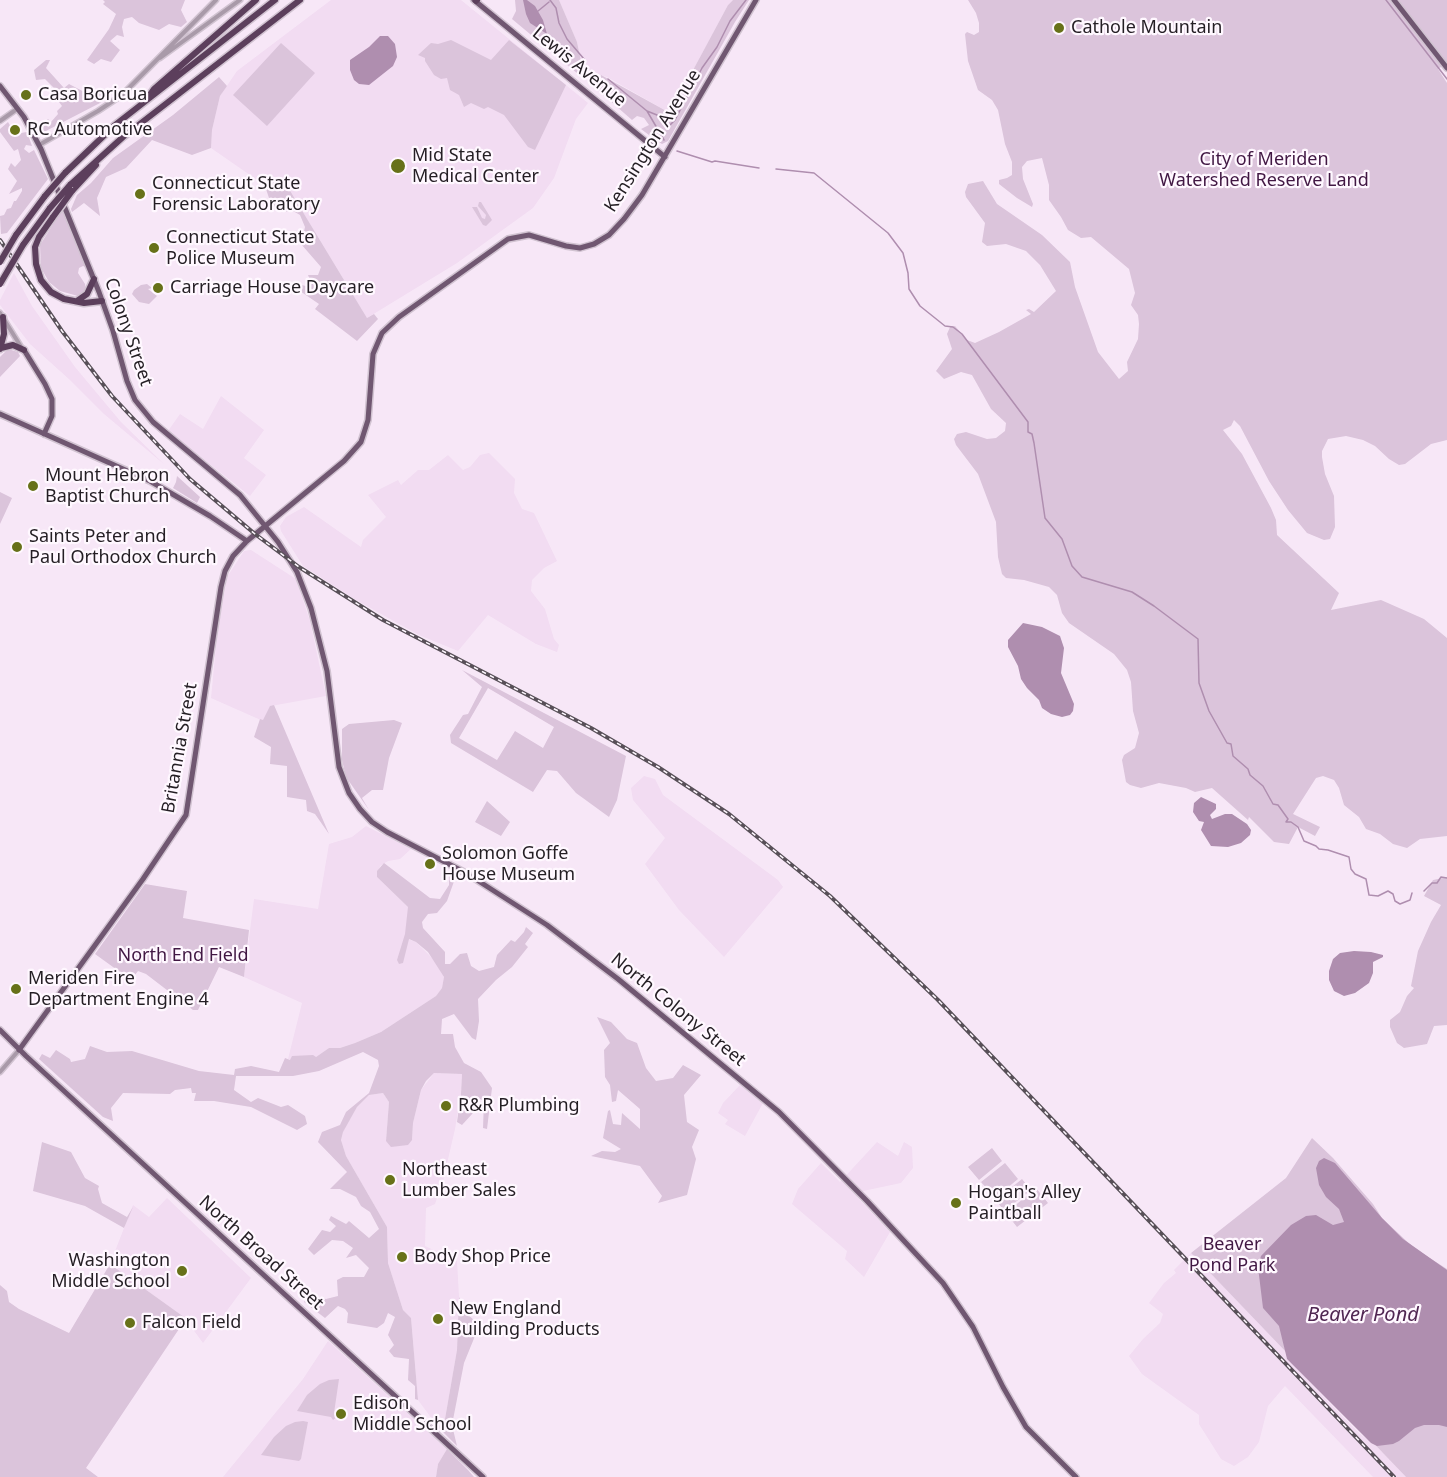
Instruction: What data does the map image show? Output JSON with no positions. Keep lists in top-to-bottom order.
{
  "streets": {
    "main road": [
      "Lewis Avenue",
      "Kensington Avenue",
      "Colony Street",
      "Britannia Street",
      "North Colony Street",
      "North Broad Street"
    ]
  },
  "crossings": [
    ["Lewis Avenue", "Kensington Avenue"],
    ["Kensington Avenue", "Colony Street"],
    ["Kensington Avenue", "Britannia Street"],
    ["Colony Street", "Britannia Street"],
    ["Colony Street", "North Colony Street"],
    ["Britannia Street", "North Broad Street"]
  ],
  "water": ["Beaver Pond"],
  "parks": ["City of Meriden Watershed Reserve Land", "North End Field", "Beaver Pond Park"],
  "places": [
    "Cathole Mountain",
    "Casa Boricua",
    "RC Automotive",
    "Mid State Medical Center",
    "Connecticut State Forensic Laboratory",
    "Connecticut State Police Museum",
    "Carriage House Daycare",
    "Mount Hebron Baptist Church",
    "Saints Peter and Paul Orthodox Church",
    "Solomon Goffe House Museum",
    "Meriden Fire Department Engine 4",
    "R&R Plumbing",
    "Northeast Lumber Sales",
    "Hogan's Alley Paintball",
    "Body Shop Price",
    "Washington Middle School",
    "New England Building Products",
    "Falcon Field",
    "Edison Middle School"
  ]
}
